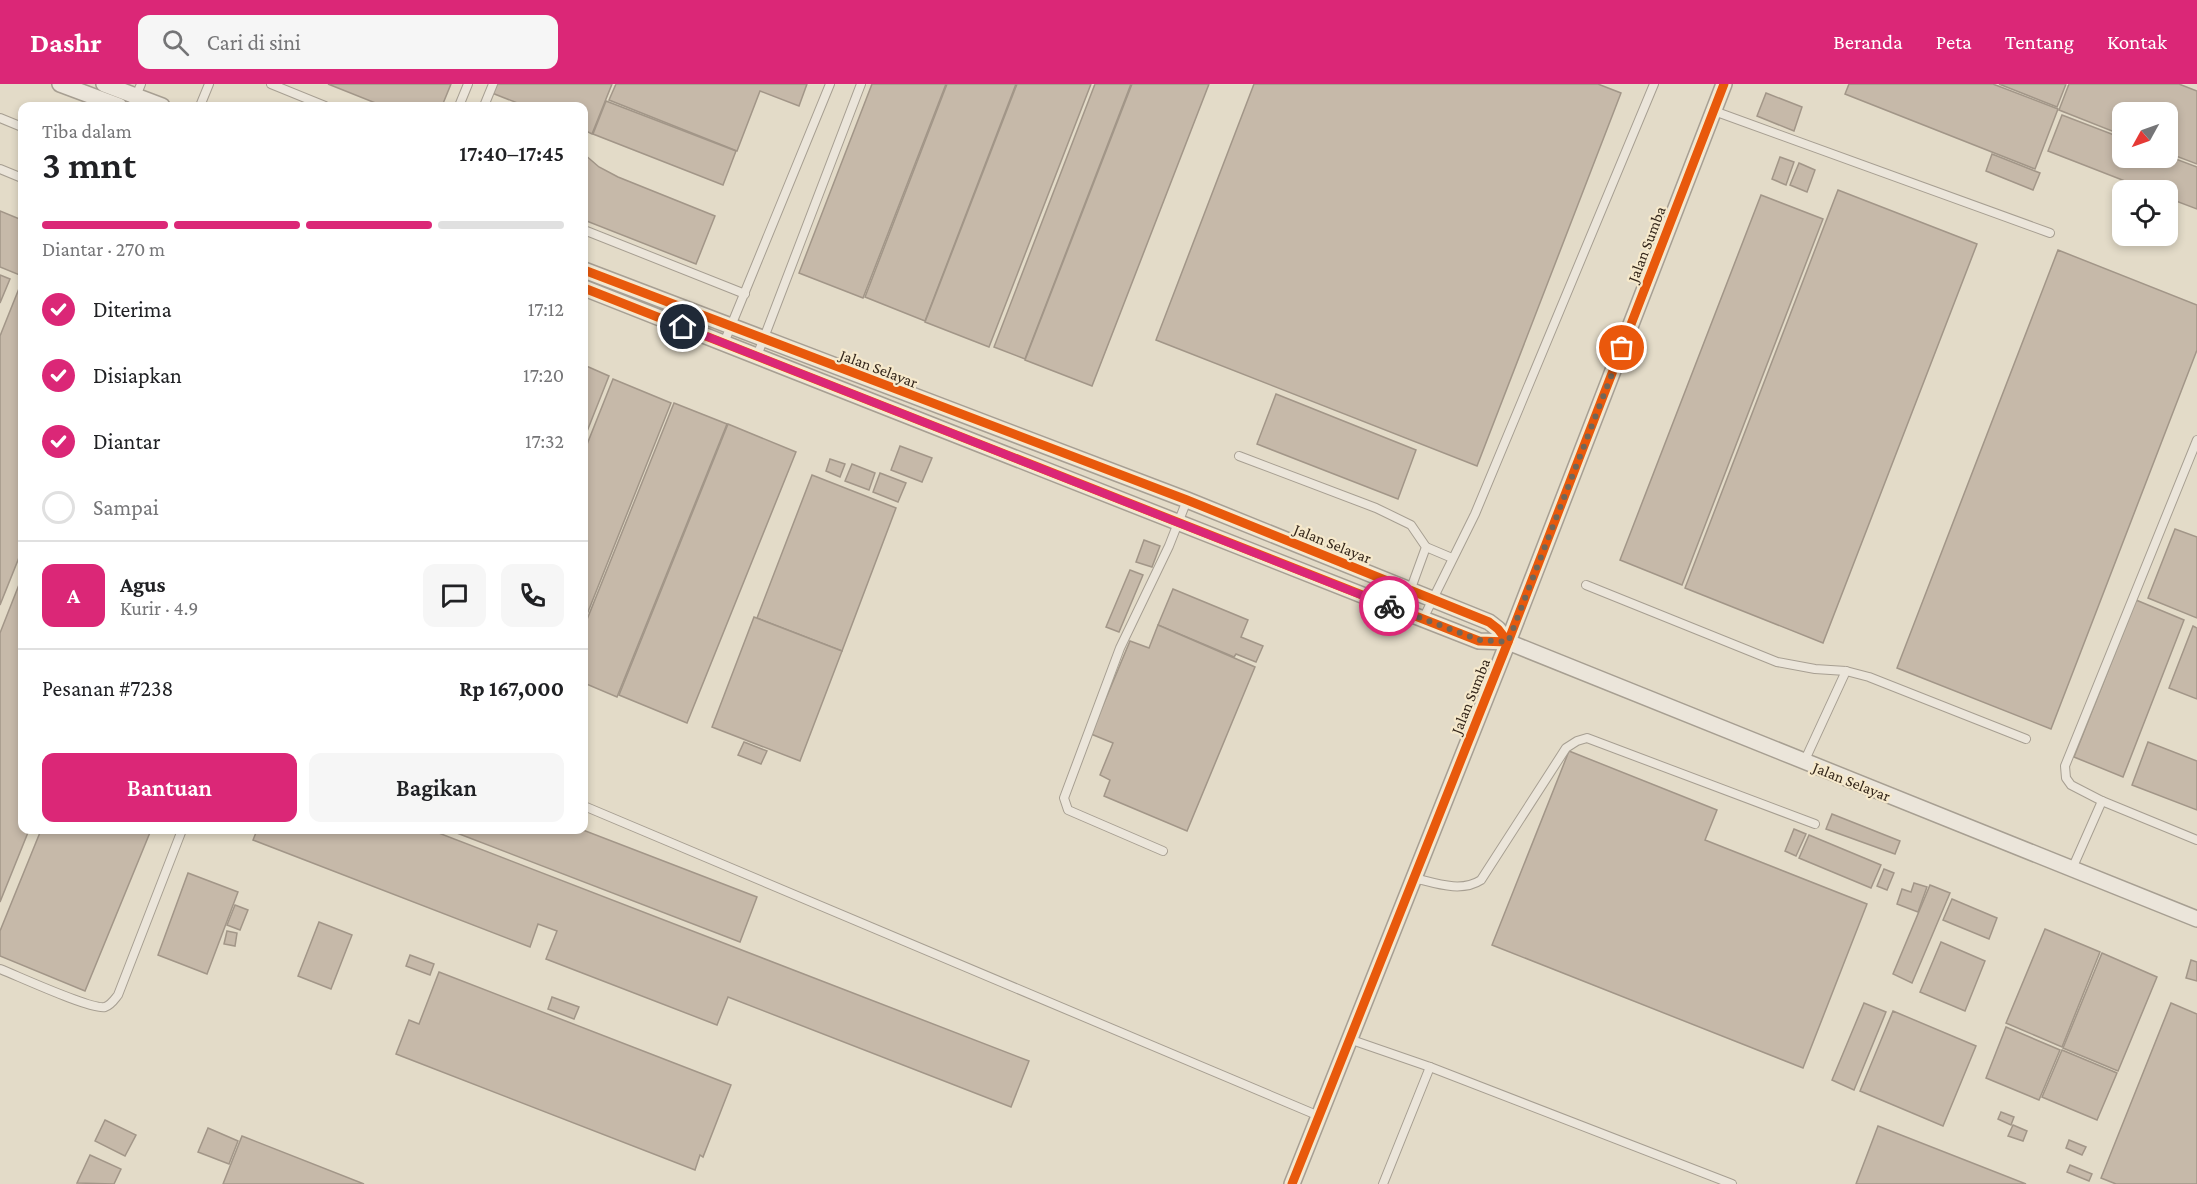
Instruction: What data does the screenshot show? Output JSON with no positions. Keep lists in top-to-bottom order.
{
  "streets": {
    "street": ["Jalan Sumba", "Jalan Selayar"]
  },
  "crossings": [
    ["Jalan Sumba", "Jalan Selayar"]
  ],
  "north": "bottom left",
  "page": {
    "header": "Dashr",
    "search": "Cari di sini",
    "nav": [
      "Beranda",
      "Peta",
      "Tentang",
      "Kontak"
    ],
    "heading": ["3 mnt", "Tiba dalam", "17:40–17:45"],
    "panel": [
      "Agus",
      "Kurir · 4.9",
      "Pesanan #7238",
      "Rp 167,000"
    ],
    "bar": "Diantar · 270 m",
    "list": [
      ["Diterima", "17:12"],
      ["Disiapkan", "17:20"],
      ["Diantar", "17:32"],
      "Sampai"
    ],
    "round": "A",
    "buttons": ["Bantuan", "Bagikan"]
  }
}
